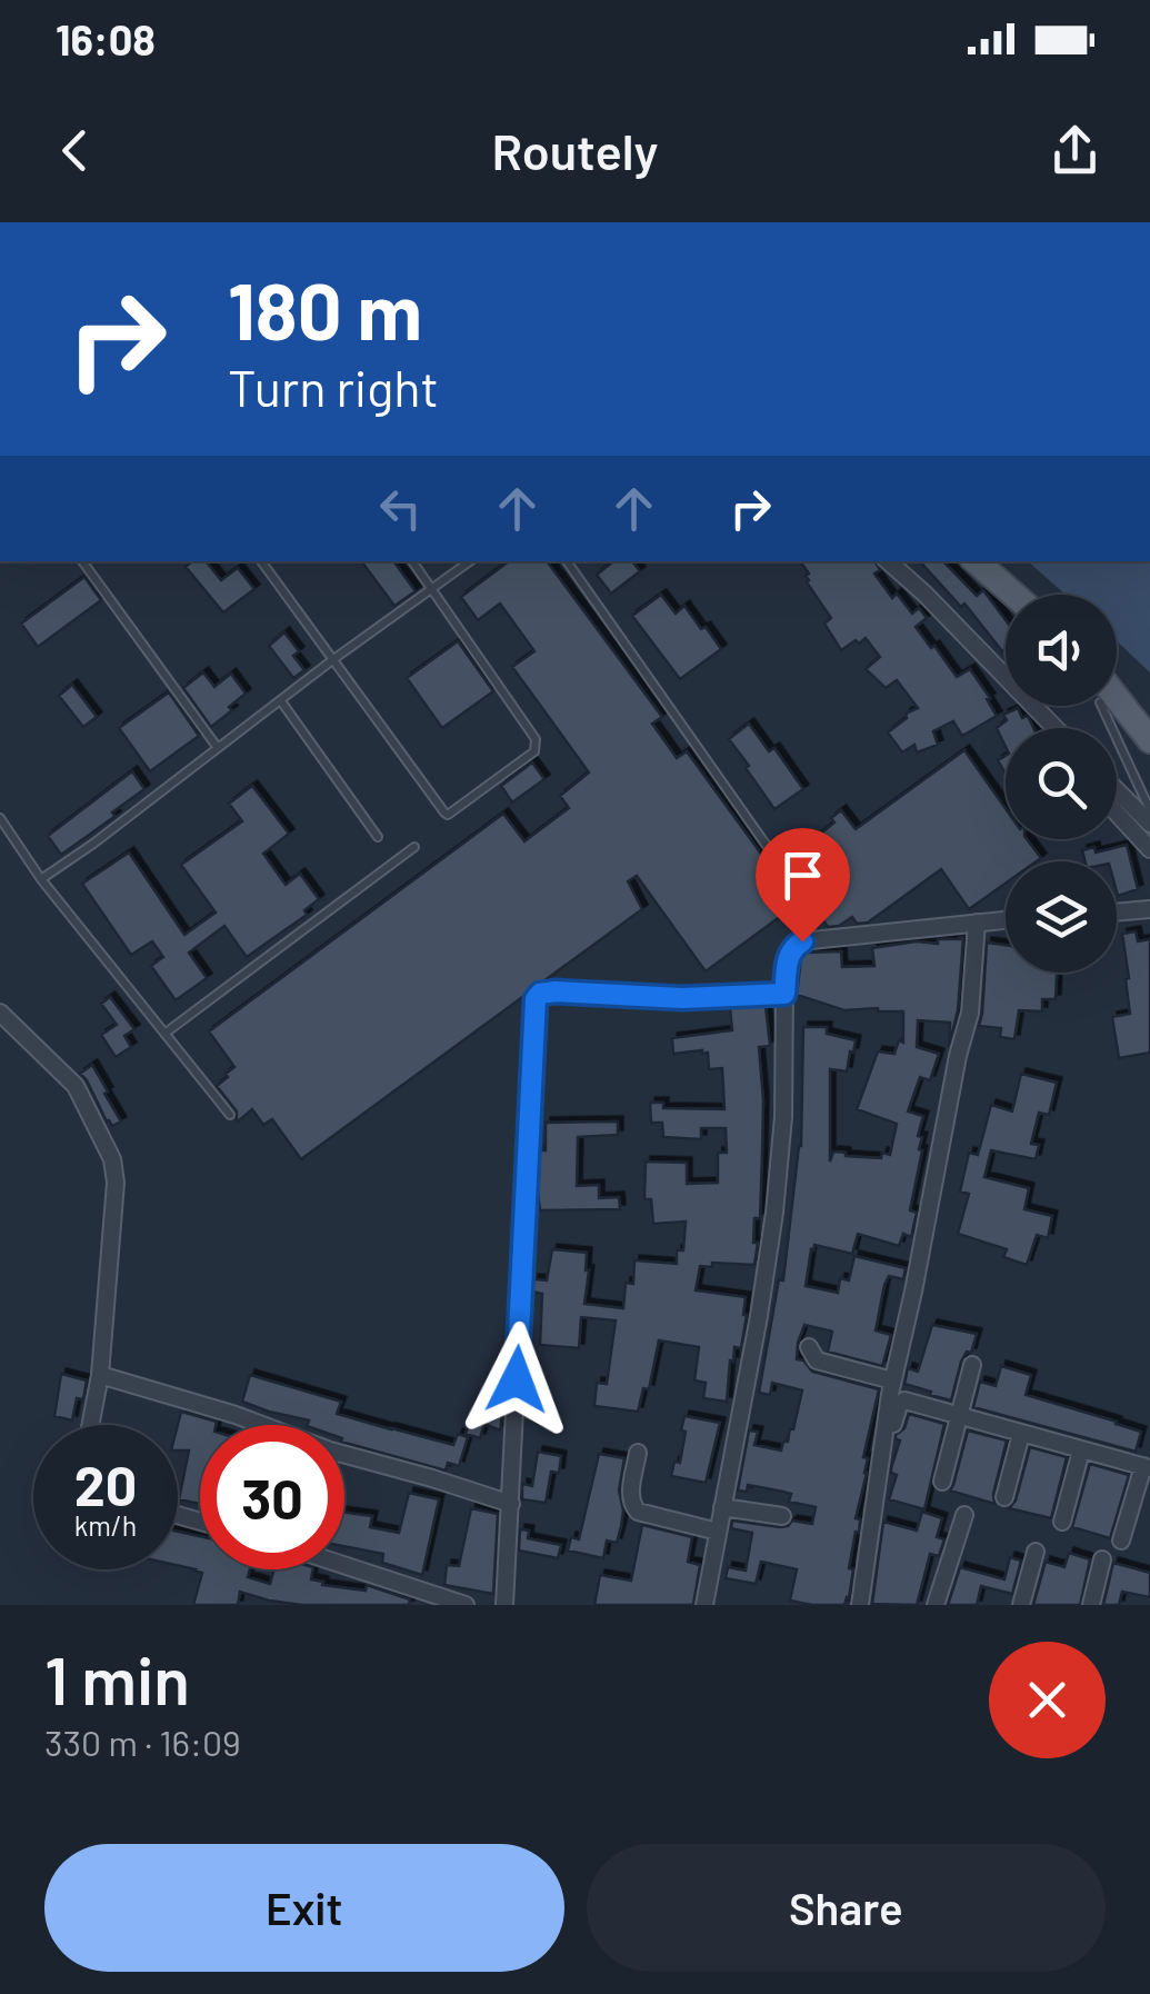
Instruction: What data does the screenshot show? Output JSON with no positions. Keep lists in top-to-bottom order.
{
  "page": {
    "status": "16:08",
    "header": "Routely",
    "turn": ["180 m", "Turn right"],
    "speed": "20 km/h",
    "limit": "30",
    "heading": ["1 min", "330 m · 16:09"],
    "buttons": ["Exit", "Share"]
  }
}
